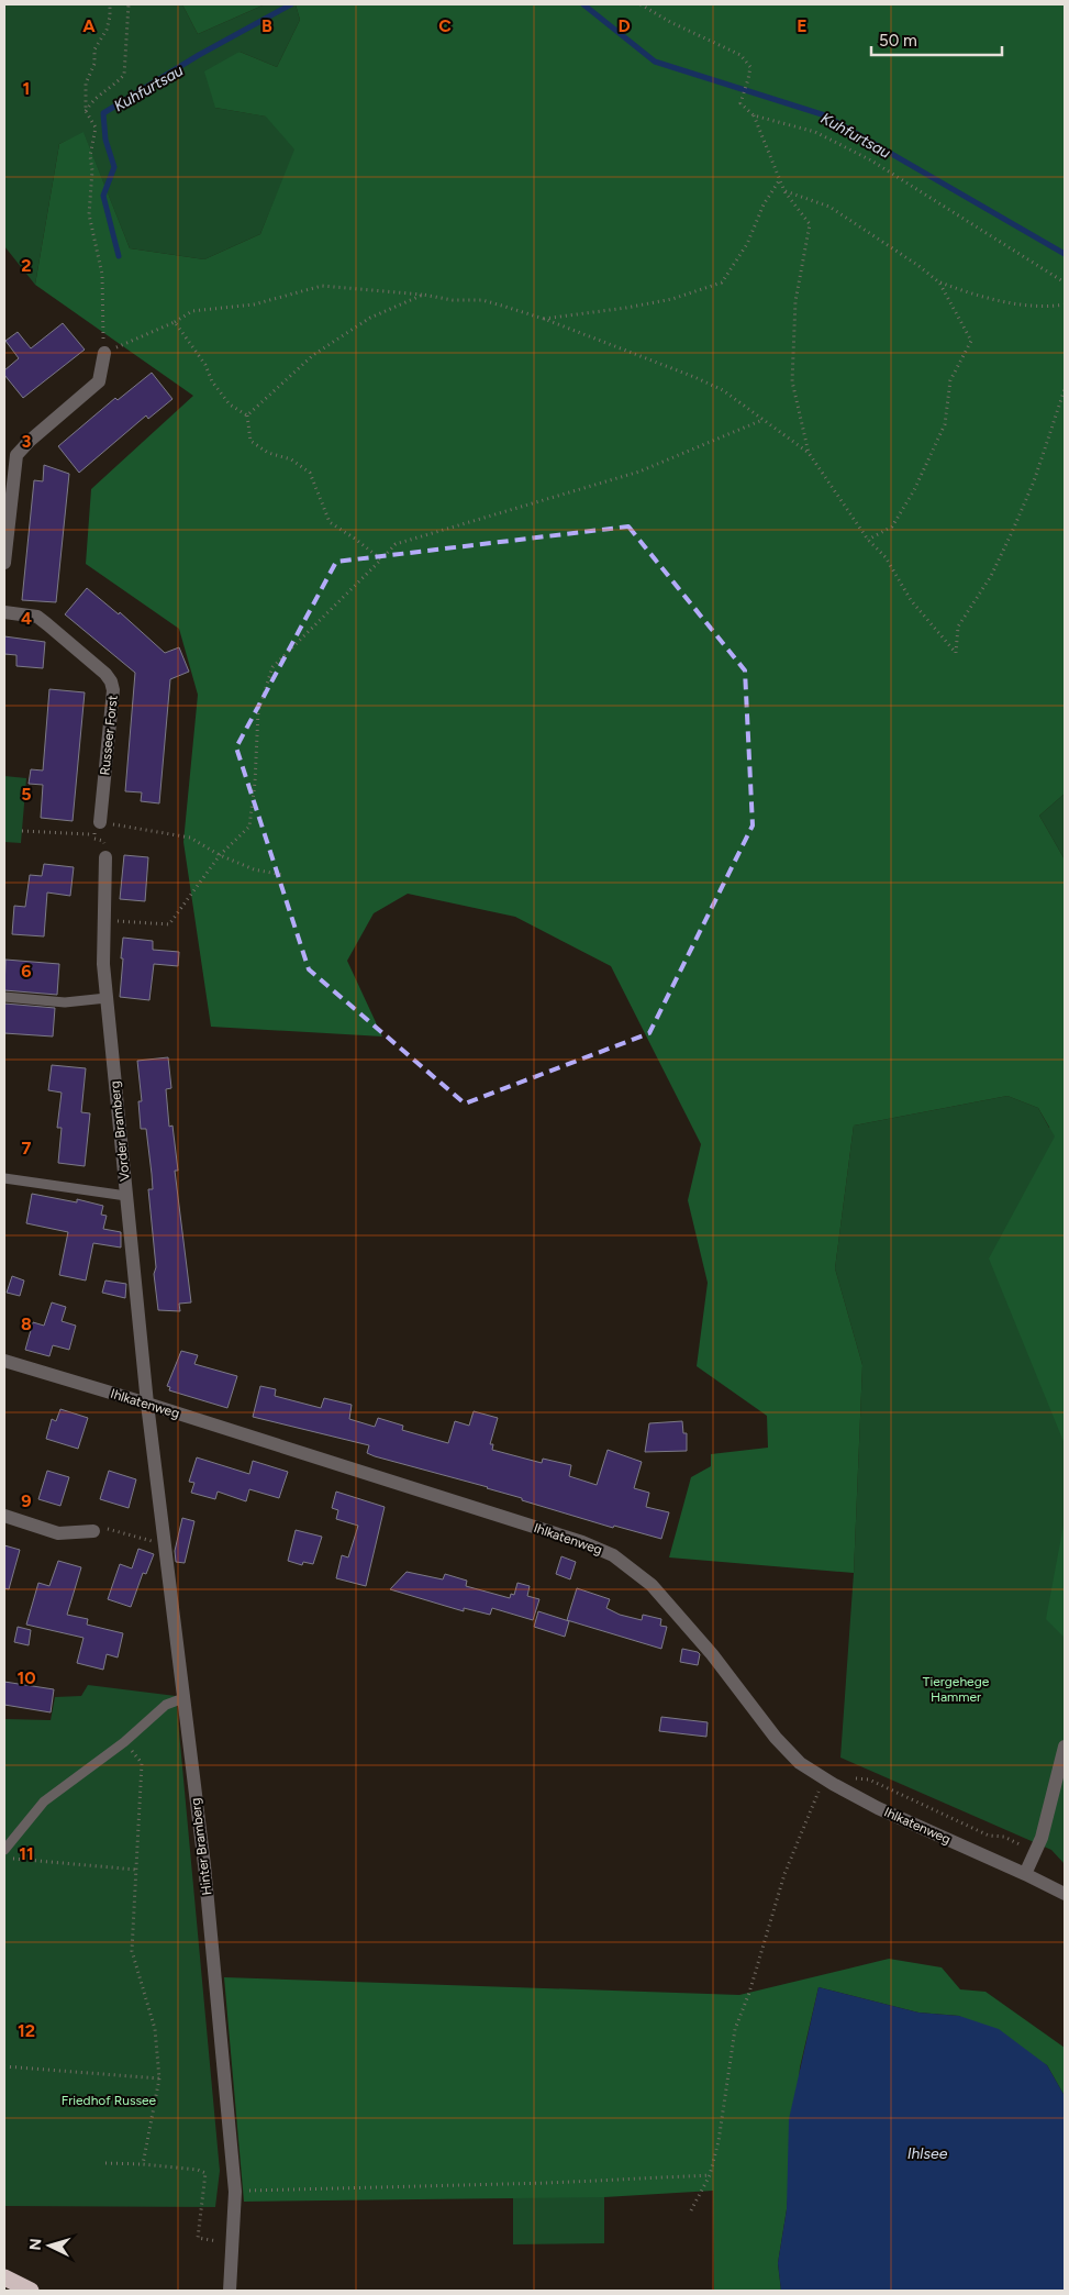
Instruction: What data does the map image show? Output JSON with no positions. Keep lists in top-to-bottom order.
{
  "streets": {
    "street": [
      "Russeer Forst",
      "Vorder Bramberg",
      "Ihlkatenweg",
      "Hinter Bramberg"
    ]
  },
  "crossings": [
    ["Vorder Bramberg", "Ihlkatenweg"],
    ["Vorder Bramberg", "Hinter Bramberg"],
    ["Ihlkatenweg", "Hinter Bramberg"]
  ],
  "water": ["Kuhfurtsau", "Ihlsee"],
  "parks": ["Tiergehege Hammer", "Friedhof Russee"],
  "scale_bar": "50 m",
  "north": "left",
  "grid": {
    "columns": [
      "A",
      "B",
      "C",
      "D",
      "E"
    ],
    "rows": [
      "1",
      "2",
      "3",
      "4",
      "5",
      "6",
      "7",
      "8",
      "9",
      "10",
      "11",
      "12"
    ]
  }
}
